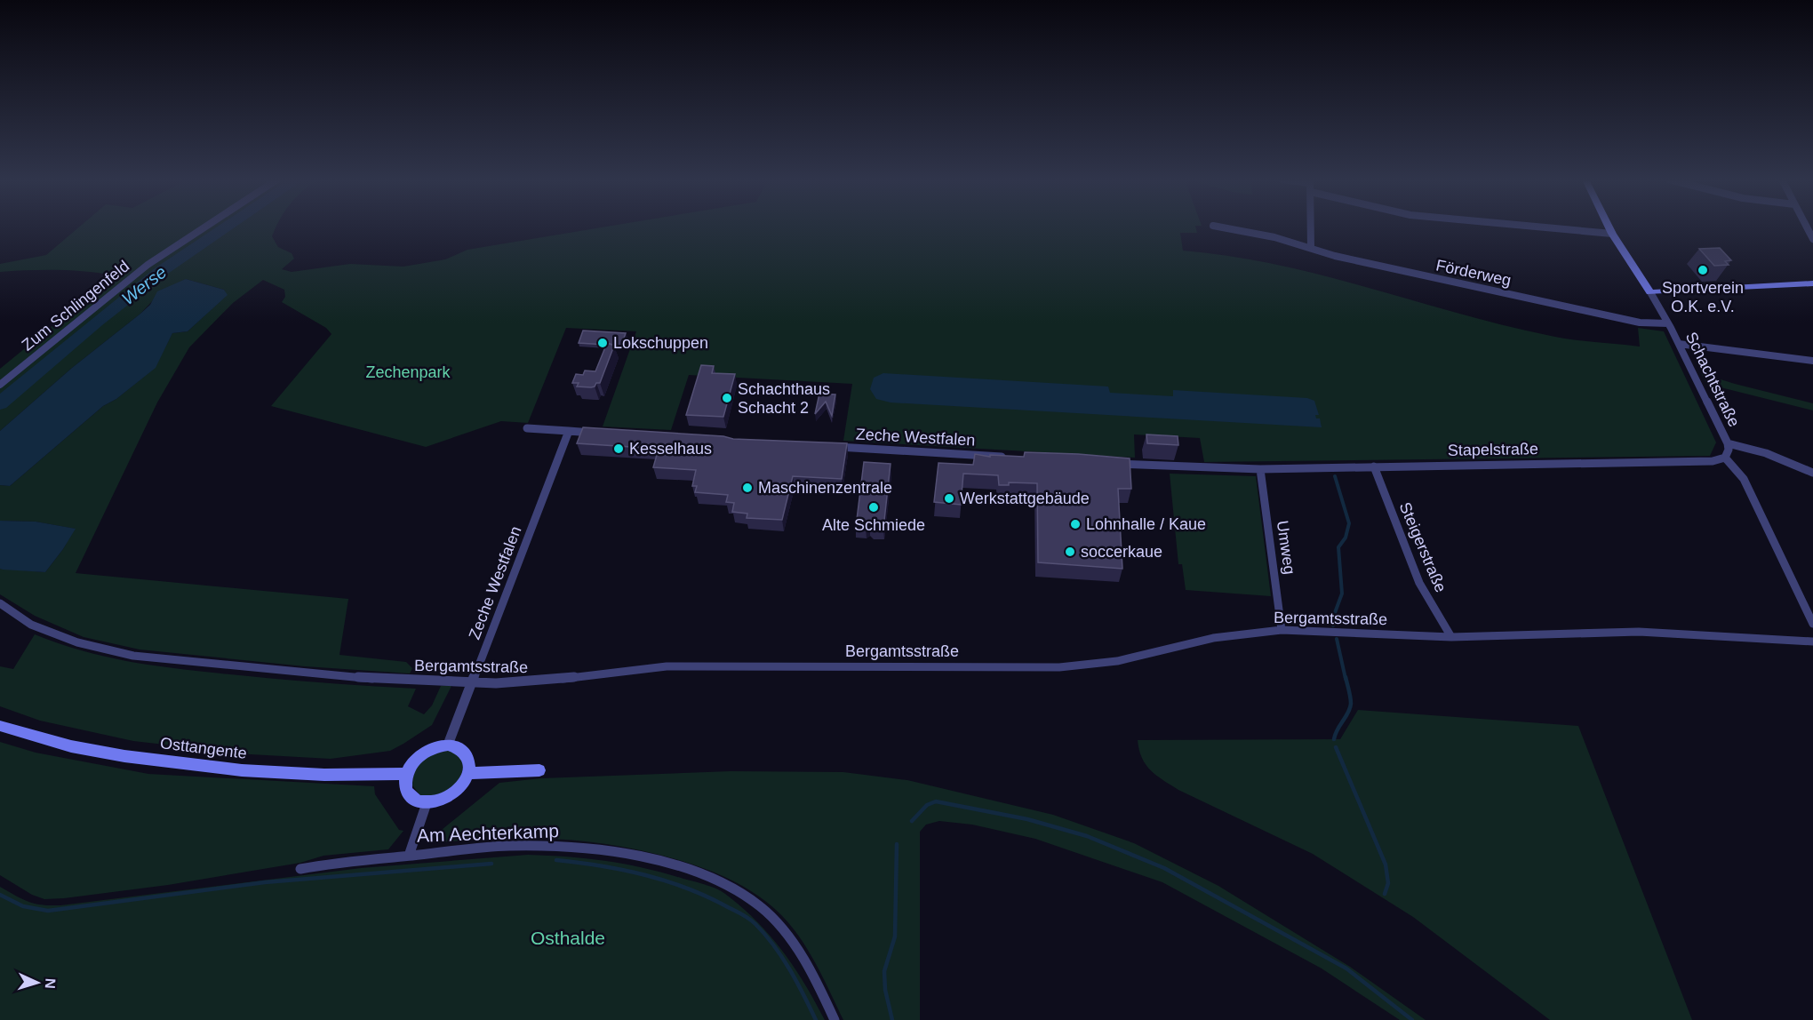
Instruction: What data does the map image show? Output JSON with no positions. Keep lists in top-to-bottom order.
{
  "streets": {
    "street": [
      "Förderweg",
      "Zum Schlingenfeld",
      "Schachtstraße",
      "Zeche Westfalen",
      "Stapelstraße",
      "Umweg",
      "Steigerstraße",
      "Bergamtsstraße",
      "Osttangente",
      "Am Aechterkamp"
    ]
  },
  "crossings": [
    ["Förderweg", "Schachtstraße"],
    ["Schachtstraße", "Stapelstraße"],
    ["Zeche Westfalen", "Bergamtsstraße"],
    ["Zeche Westfalen", "Osttangente"],
    ["Zeche Westfalen", "Am Aechterkamp"],
    ["Stapelstraße", "Umweg"],
    ["Stapelstraße", "Steigerstraße"],
    ["Umweg", "Bergamtsstraße"],
    ["Steigerstraße", "Bergamtsstraße"],
    ["Osttangente", "Am Aechterkamp"]
  ],
  "water": ["Werse"],
  "parks": ["Zechenpark", "Osthalde"],
  "places": [
    "Sportverein O.K. e.V.",
    "Lokschuppen",
    "Schachthaus Schacht 2",
    "Kesselhaus",
    "Maschinenzentrale",
    "Werkstattgebäude",
    "Alte Schmiede",
    "Lohnhalle / Kaue",
    "soccerkaue"
  ],
  "north": "right"
}
